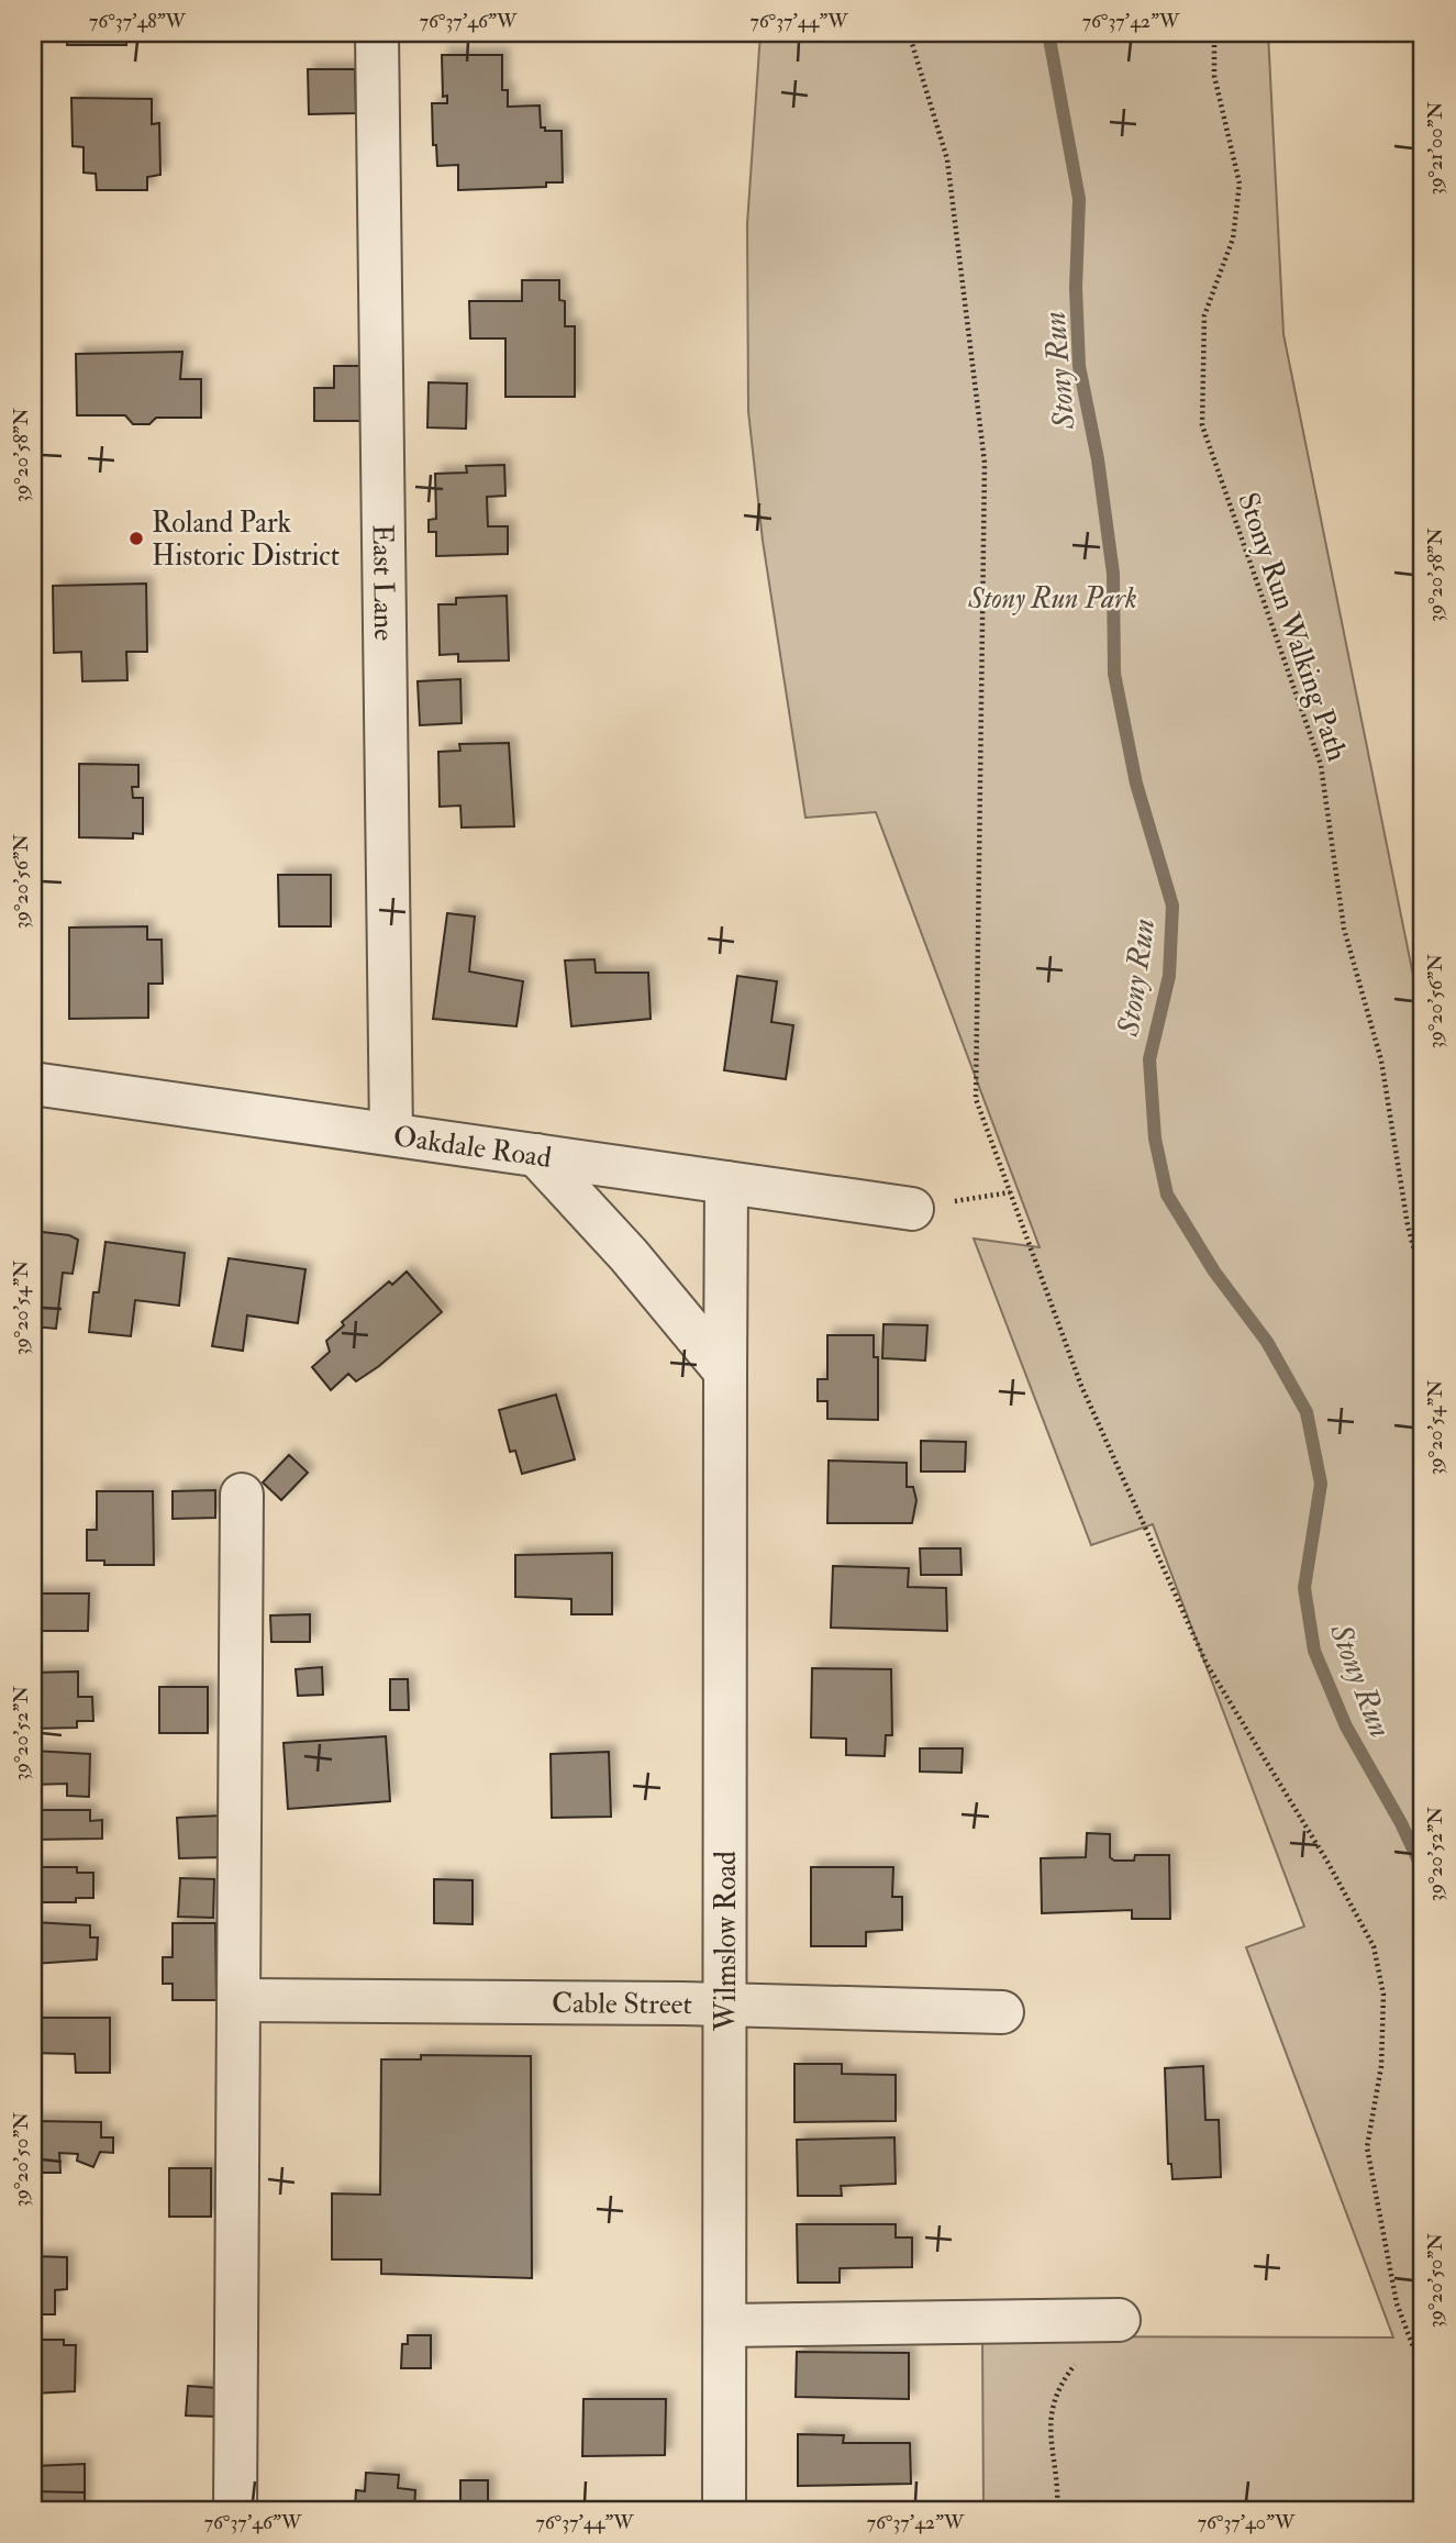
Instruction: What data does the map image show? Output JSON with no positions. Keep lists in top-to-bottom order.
{
  "streets": {
    "street": [
      "East Lane",
      "Oakdale Road",
      "Wilmslow Road",
      "Cable Street"
    ],
    "path": ["Stony Run Walking Path"]
  },
  "crossings": [
    ["East Lane", "Oakdale Road"],
    ["Oakdale Road", "Wilmslow Road"],
    ["Wilmslow Road", "Cable Street"]
  ],
  "water": ["Stony Run"],
  "parks": ["Stony Run Park"],
  "places": ["Roland Park Historic District"],
  "coordinates": [
    "76°37'48\"W",
    "76°37'46\"W",
    "76°37'44\"W",
    "76°37'42\"W",
    "39°21'00\"N",
    "39°20'58\"N",
    "39°20'56\"N",
    "39°20'54\"N",
    "39°20'52\"N",
    "39°20'50\"N",
    "76°37'40\"W"
  ]
}
